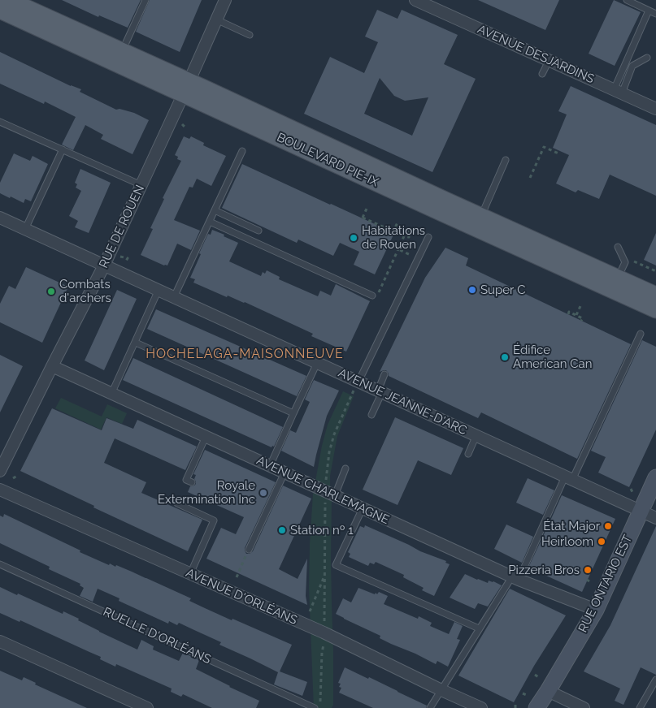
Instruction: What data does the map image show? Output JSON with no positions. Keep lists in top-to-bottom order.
{
  "streets": {
    "main road": ["BOULEVARD PIE-IX", "RUE ONTARIO EST"],
    "street": [
      "AVENUE DESJARDINS",
      "RUE DE ROUEN",
      "AVENUE JEANNE-D'ARC",
      "AVENUE CHARLEMAGNE",
      "AVENUE D'ORLÉANS"
    ],
    "lane": ["RUELLE D'ORLÉANS"]
  },
  "crossings": [
    ["BOULEVARD PIE-IX", "RUE DE ROUEN"],
    ["RUE DE ROUEN", "AVENUE JEANNE-D'ARC"],
    ["RUE DE ROUEN", "AVENUE CHARLEMAGNE"],
    ["AVENUE JEANNE-D'ARC", "RUE ONTARIO EST"],
    ["AVENUE CHARLEMAGNE", "RUE ONTARIO EST"]
  ],
  "districts": ["HOCHELAGA-MAISONNEUVE"],
  "places": [
    "Habitations de Rouen",
    "Super C",
    "Combats d'archers",
    "Édifice American Can",
    "Royale Extermination Inc",
    "État Major",
    "Station nº 1",
    "Heirloom",
    "Pizzeria Bros"
  ]
}
